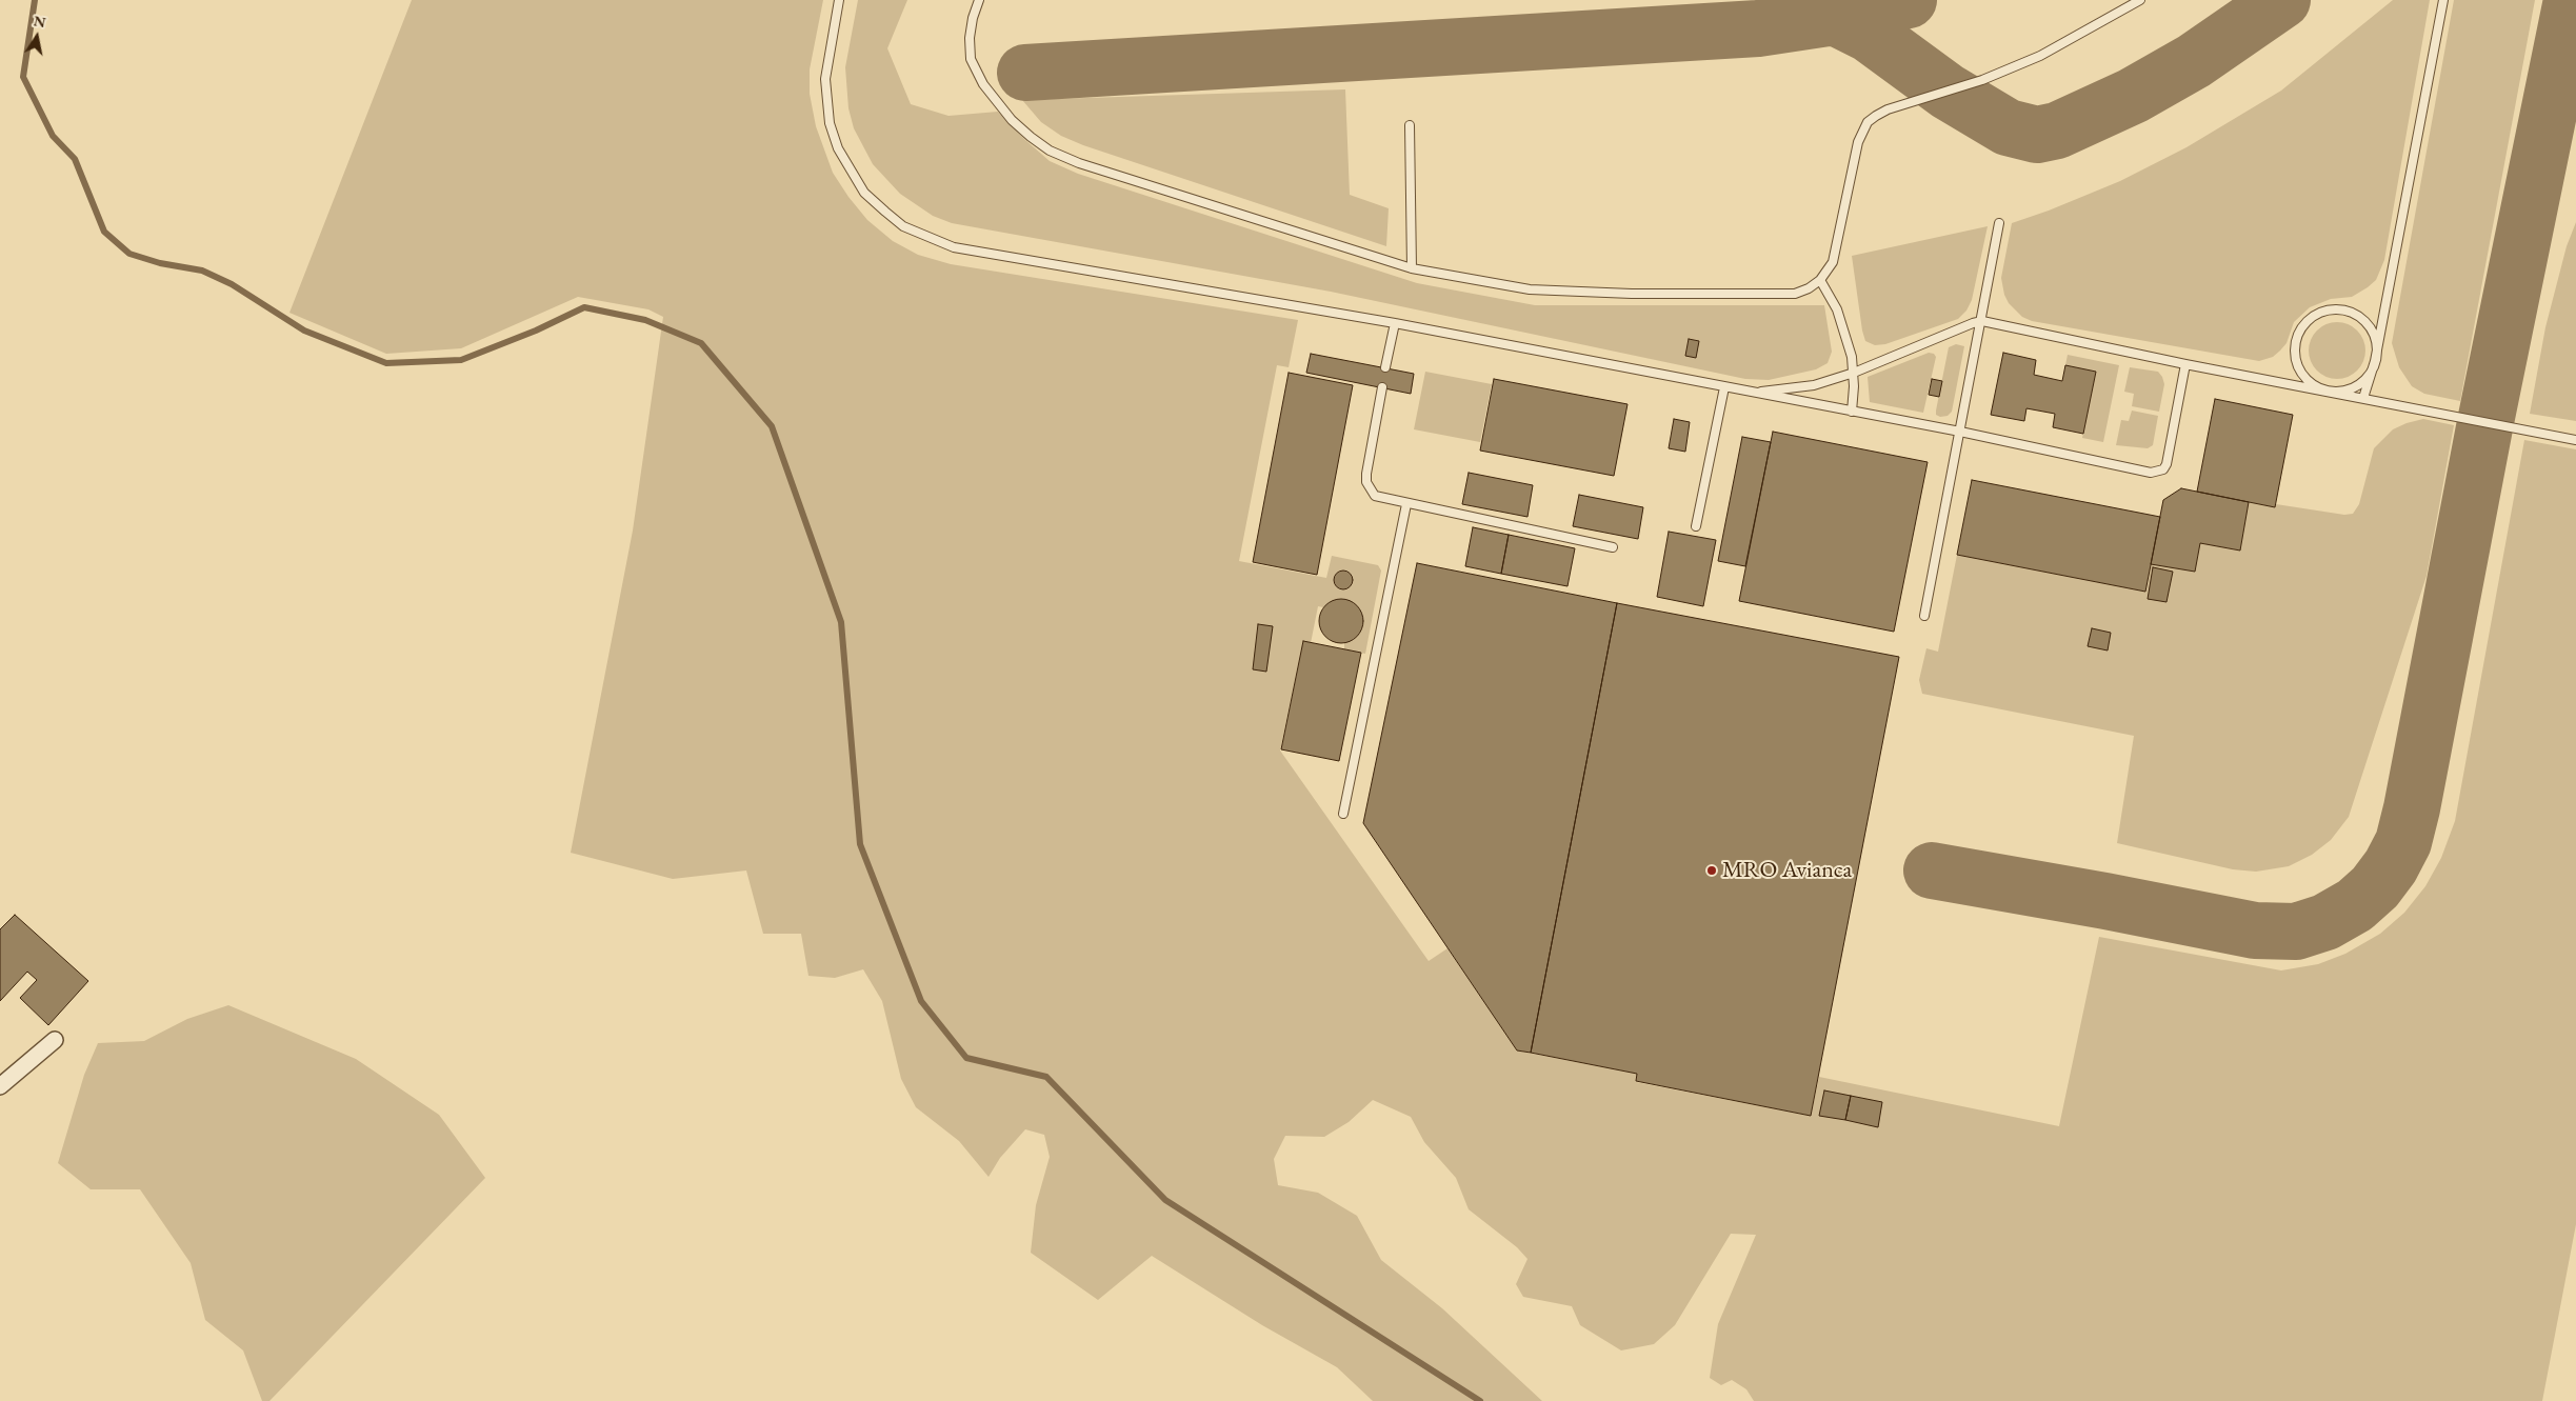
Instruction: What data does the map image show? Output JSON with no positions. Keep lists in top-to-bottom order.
{
  "places": ["MRO Avianca"],
  "north": "top"
}
